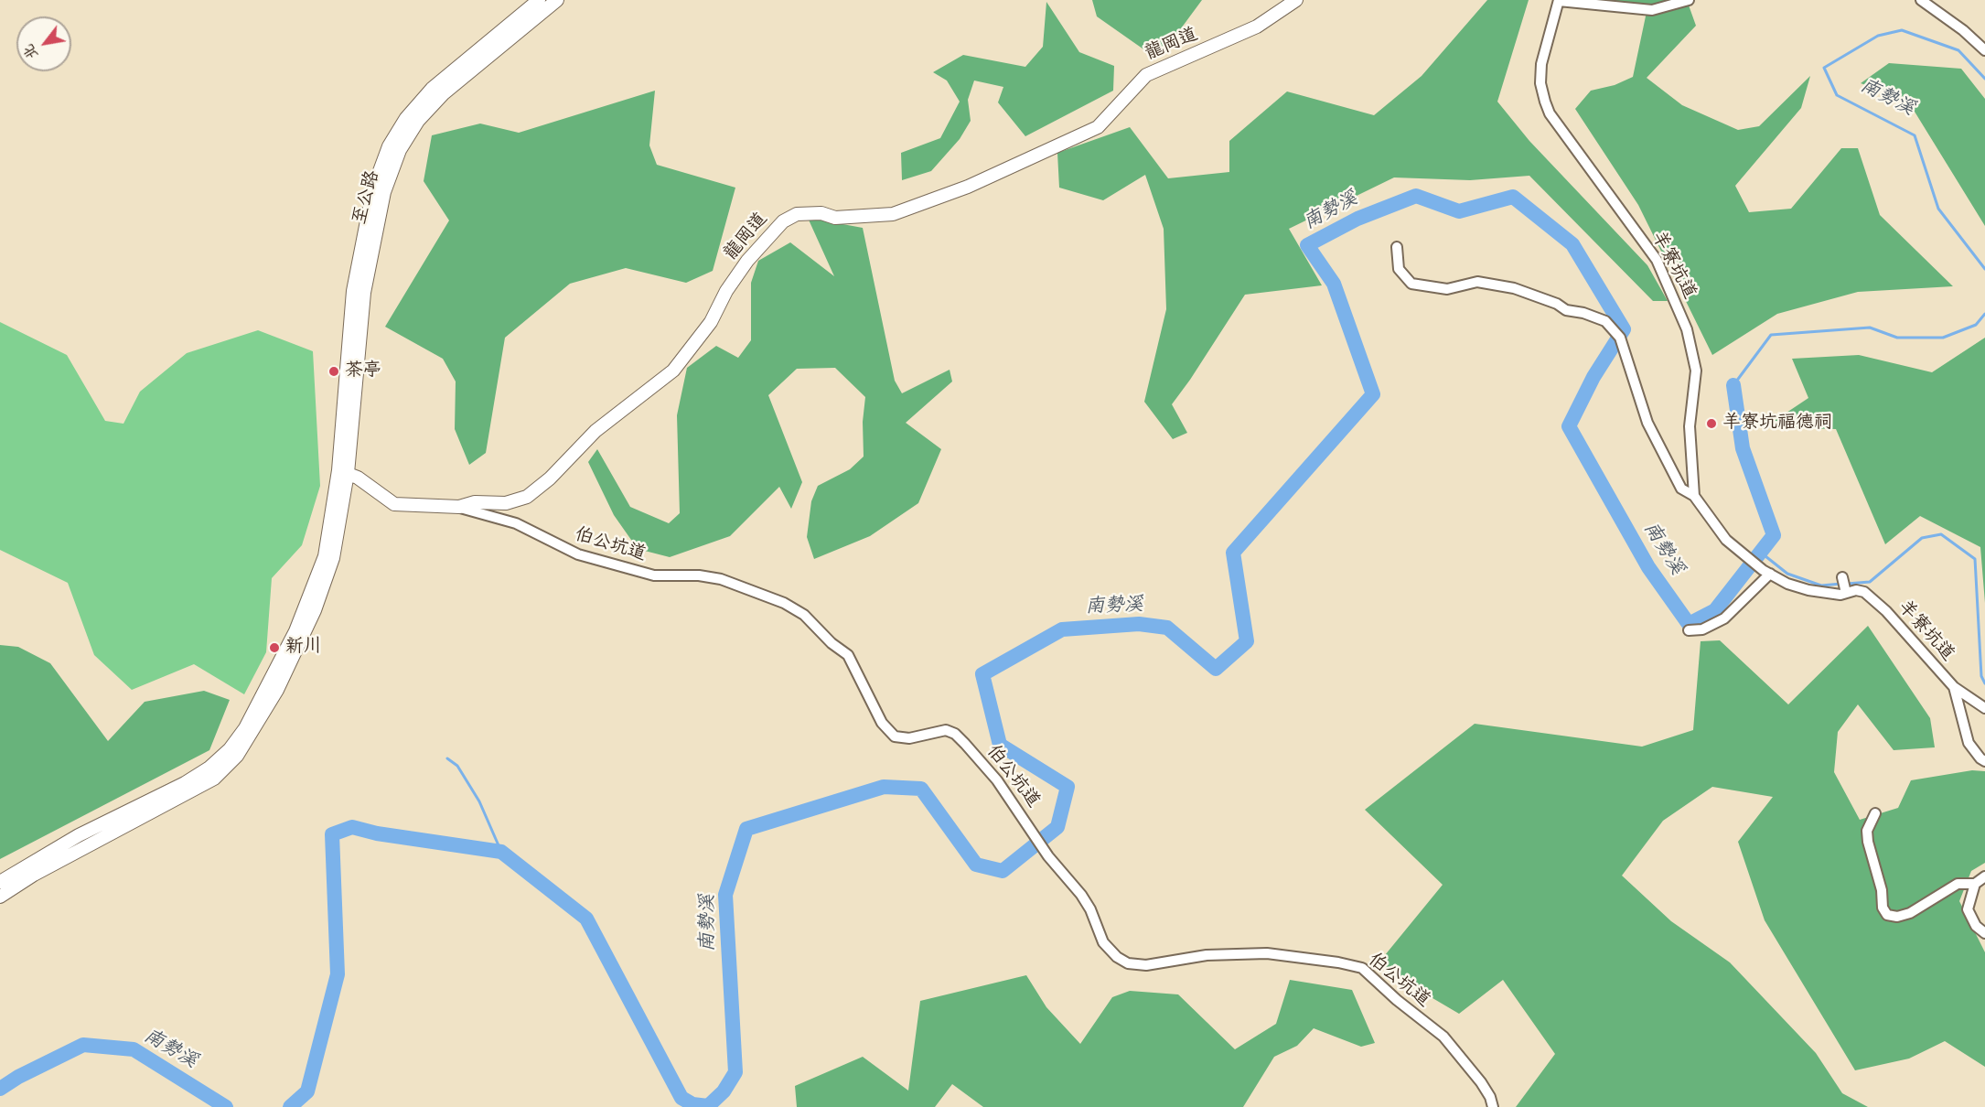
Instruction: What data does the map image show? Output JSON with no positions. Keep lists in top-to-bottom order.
{
  "streets": {
    "street": [
      "龍岡道",
      "至公路",
      "羊寮坑道",
      "伯公坑道"
    ]
  },
  "crossings": [
    ["龍岡道", "至公路"],
    ["龍岡道", "伯公坑道"]
  ],
  "water": ["南勢溪"],
  "places": ["茶亭", "羊寮坑福德祠", "新川"],
  "north": "bottom left"
}
